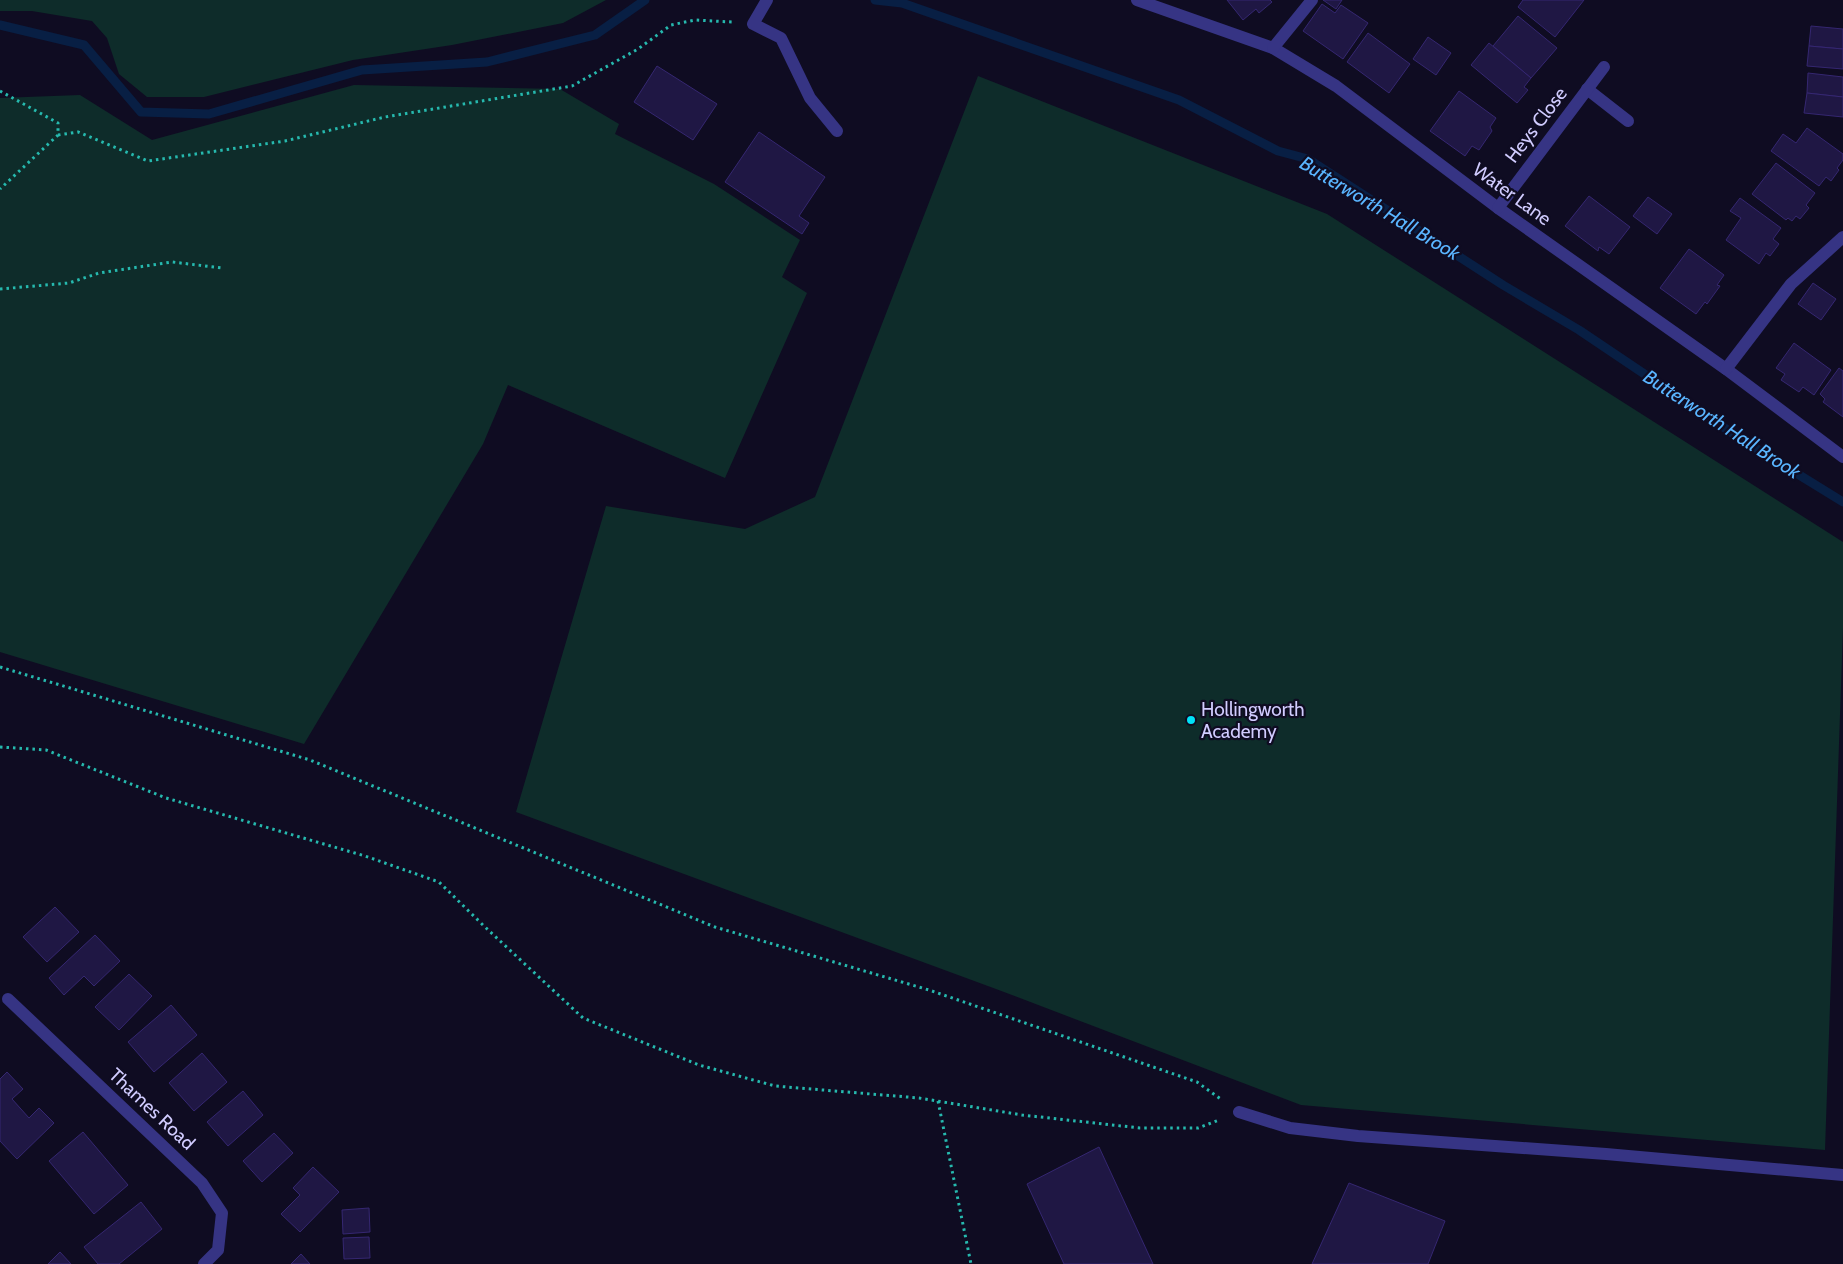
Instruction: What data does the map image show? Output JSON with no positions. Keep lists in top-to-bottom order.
{
  "streets": {
    "street": ["Heys Close", "Water Lane", "Thames Road"]
  },
  "crossings": [
    ["Heys Close", "Water Lane"]
  ],
  "water": ["Butterworth Hall Brook"],
  "places": ["Hollingworth Academy"]
}
